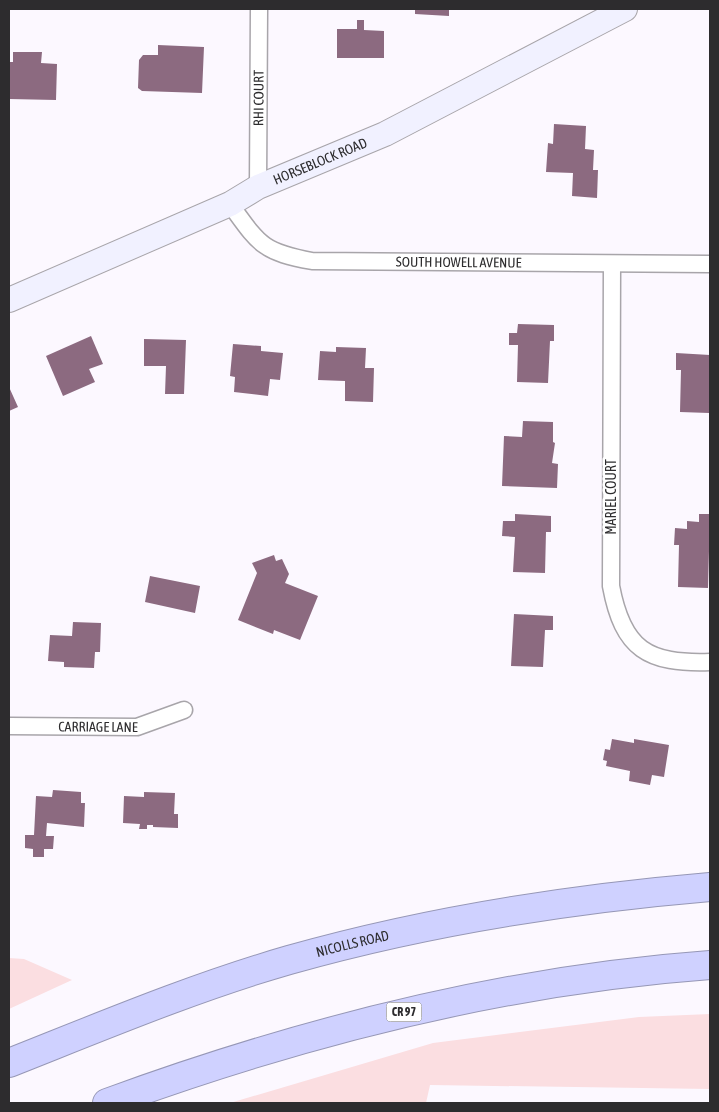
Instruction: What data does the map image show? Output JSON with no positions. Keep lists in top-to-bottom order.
{
  "streets": {
    "highway": ["NICOLLS ROAD", "CR 97"],
    "street": [
      "RHI COURT",
      "HORSEBLOCK ROAD",
      "SOUTH HOWELL AVENUE",
      "MARIEL COURT",
      "CARRIAGE LANE"
    ]
  },
  "crossings": [
    ["RHI COURT", "HORSEBLOCK ROAD"],
    ["HORSEBLOCK ROAD", "SOUTH HOWELL AVENUE"],
    ["SOUTH HOWELL AVENUE", "MARIEL COURT"]
  ]
}
